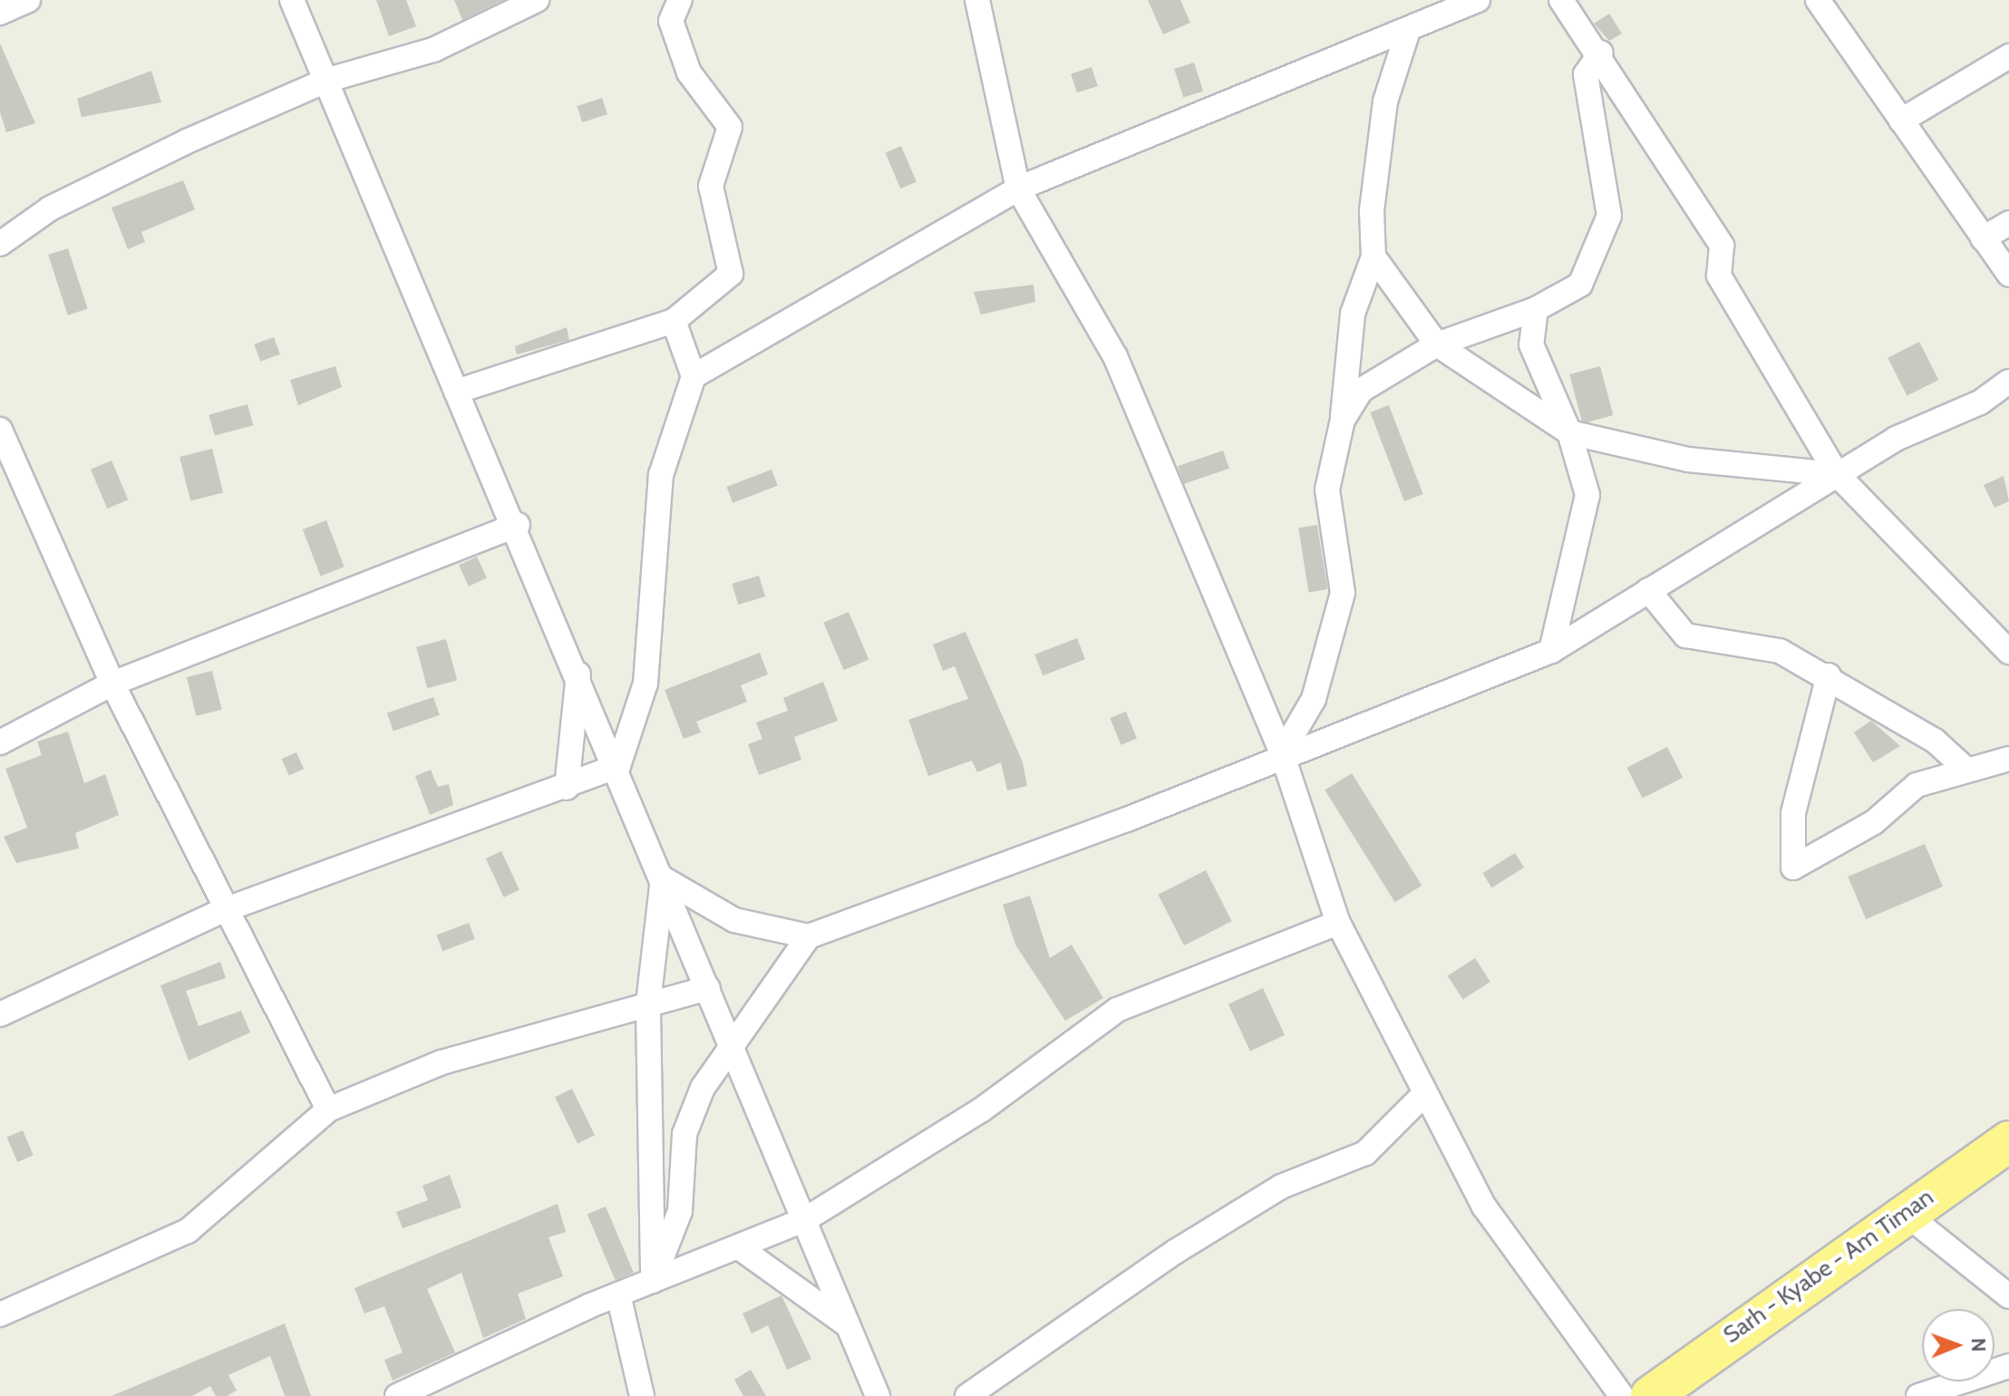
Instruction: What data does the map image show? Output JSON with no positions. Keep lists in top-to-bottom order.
{
  "streets": {
    "highway": ["Sarh - Kyabe - Am Timan"]
  },
  "north": "right"
}
